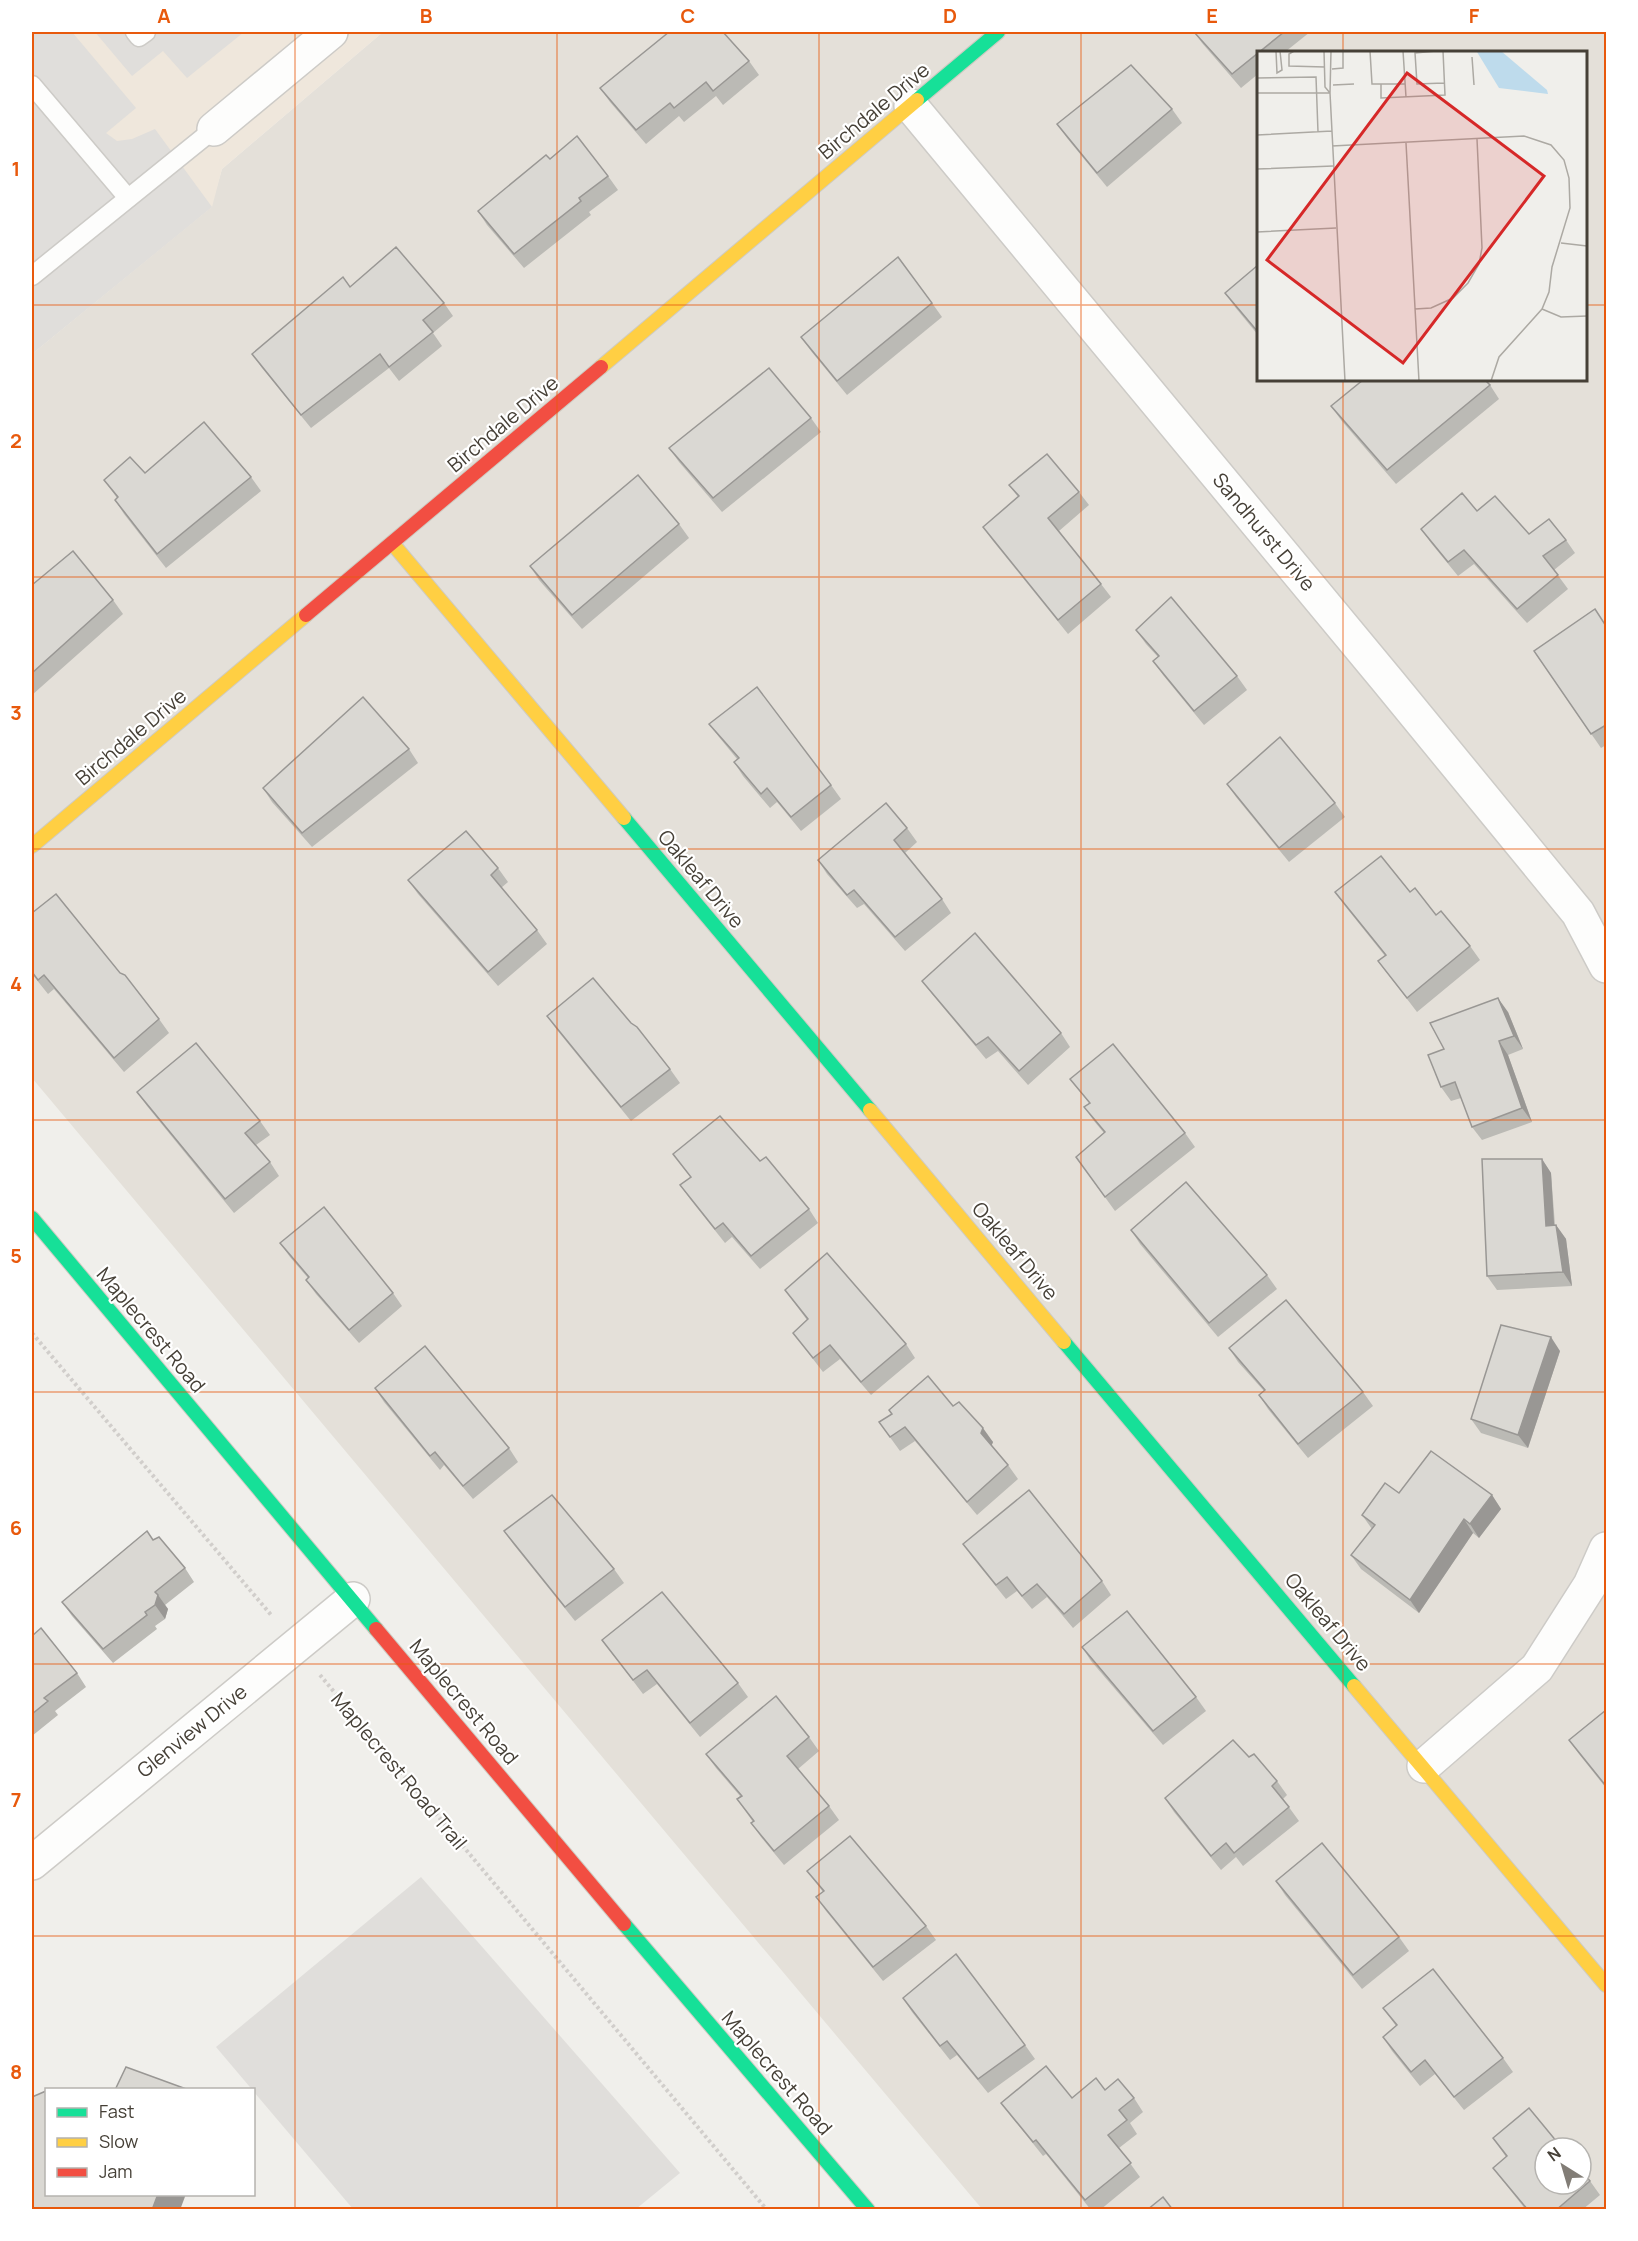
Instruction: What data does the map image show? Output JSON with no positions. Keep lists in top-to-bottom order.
{
  "streets": {
    "street": [
      "Birchdale Drive",
      "Sandhurst Drive",
      "Oakleaf Drive",
      "Maplecrest Road",
      "Glenview Drive"
    ],
    "path": ["Maplecrest Road Trail"]
  },
  "crossings": [
    ["Birchdale Drive", "Sandhurst Drive"],
    ["Birchdale Drive", "Oakleaf Drive"],
    ["Maplecrest Road", "Glenview Drive"],
    ["Glenview Drive", "Maplecrest Road Trail"]
  ],
  "legend": ["Fast", "Slow", "Jam"],
  "north": "top left",
  "grid": {
    "columns": [
      "A",
      "B",
      "C",
      "D",
      "E",
      "F"
    ],
    "rows": [
      "1",
      "2",
      "3",
      "4",
      "5",
      "6",
      "7",
      "8"
    ]
  }
}
